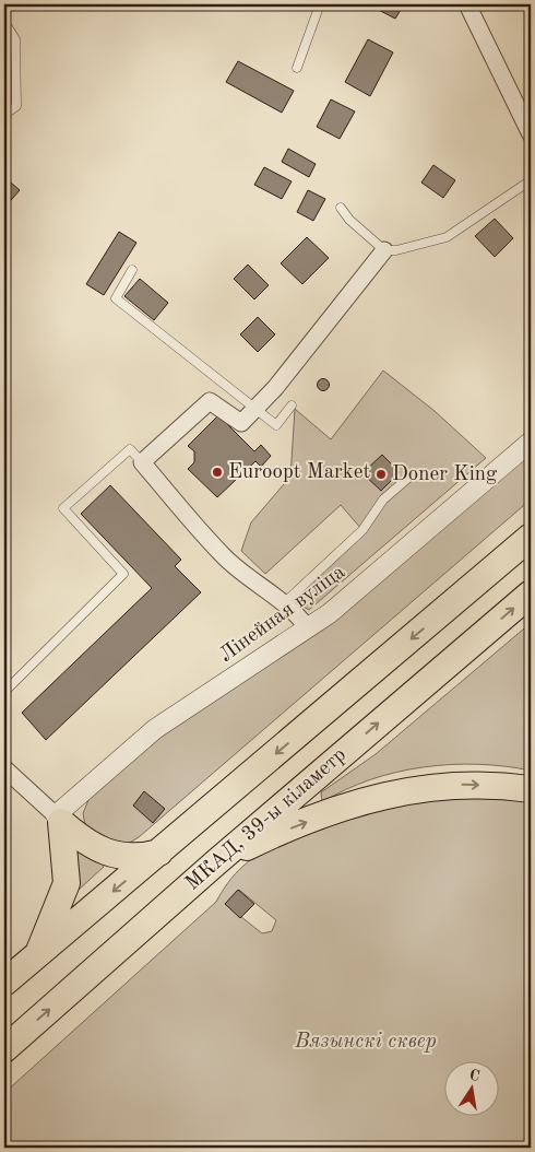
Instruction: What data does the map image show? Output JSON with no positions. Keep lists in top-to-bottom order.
{
  "streets": {
    "highway": ["МКАД, 39-ы кіламетр"],
    "street": ["Лінейная вуліца"]
  },
  "parks": ["Вязынскі сквер"],
  "places": ["Euroopt Market", "Doner King"],
  "north": "top"
}
